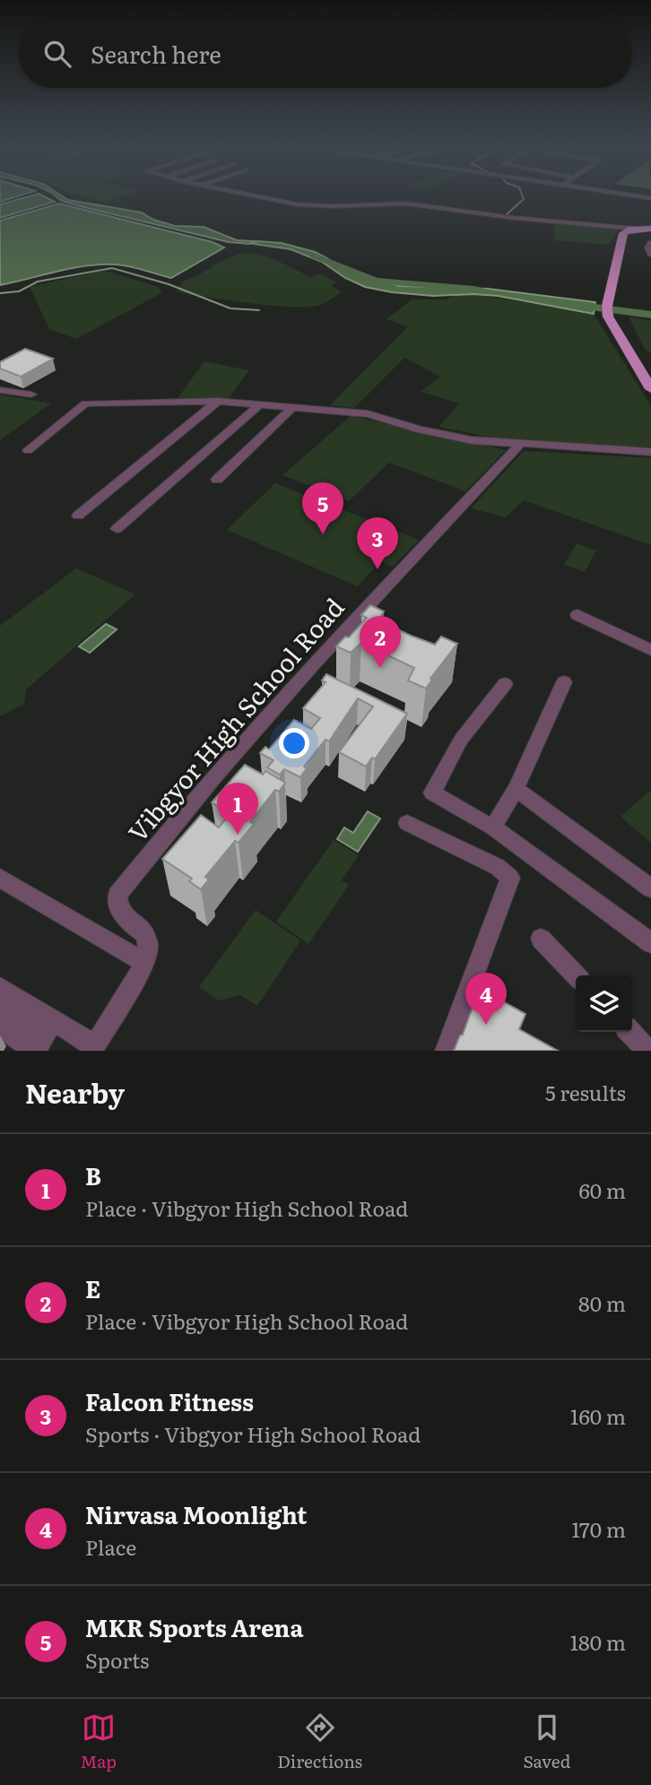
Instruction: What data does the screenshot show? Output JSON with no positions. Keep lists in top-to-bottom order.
{
  "streets": {
    "street": ["Vibgyor High School Road"]
  },
  "page": {
    "search": "Search here",
    "pins": [
      "5",
      "3",
      "2",
      "1",
      "4"
    ],
    "heading": ["Nearby", "5 results"],
    "list": [
      {
        "mark": "1",
        "name": "B",
        "note": "Place · Vibgyor High School Road",
        "value": "60 m"
      },
      {
        "mark": "2",
        "name": "E",
        "note": "Place · Vibgyor High School Road",
        "value": "80 m"
      },
      {
        "mark": "3",
        "name": "Falcon Fitness",
        "note": "Sports · Vibgyor High School Road",
        "value": "160 m"
      },
      {
        "mark": "4",
        "name": "Nirvasa Moonlight",
        "note": "Place",
        "value": "170 m"
      },
      {
        "mark": "5",
        "name": "MKR Sports Arena",
        "note": "Sports",
        "value": "180 m"
      }
    ],
    "nav": ["Map", "Directions", "Saved"]
  }
}
